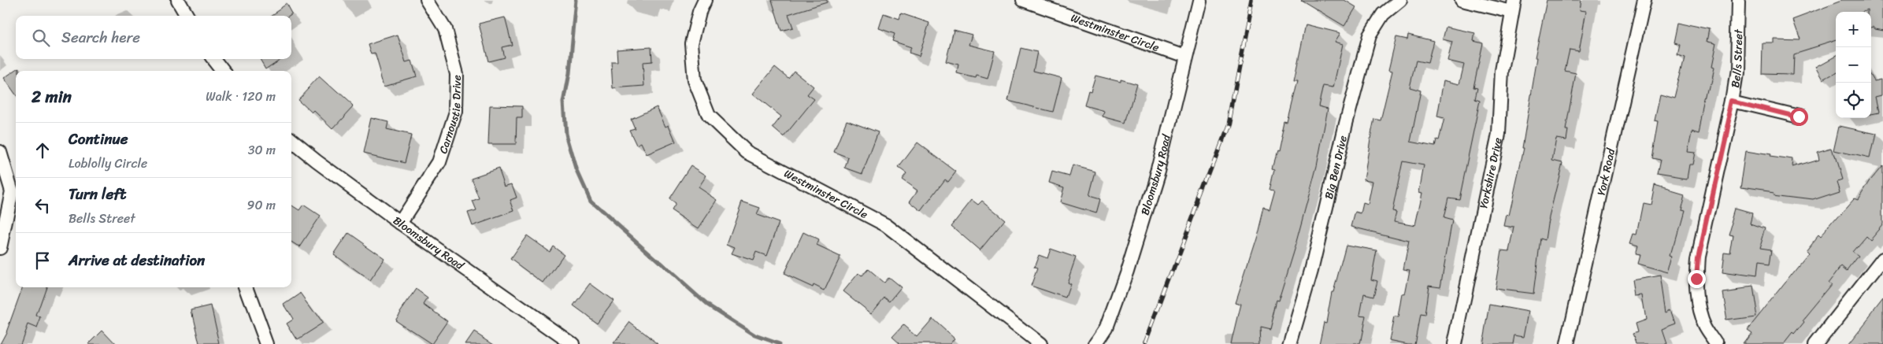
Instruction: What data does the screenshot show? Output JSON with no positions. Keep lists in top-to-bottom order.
{
  "streets": {
    "street": [
      "Westminster Circle",
      "Bells Street",
      "Carnoustie Drive",
      "Big Ben Drive",
      "York Road",
      "Yorkshire Drive",
      "Bloomsbury Road"
    ]
  },
  "crossings": [
    ["Westminster Circle", "Bloomsbury Road"],
    ["Carnoustie Drive", "Bloomsbury Road"]
  ],
  "page": {
    "map_buttons": ["+", "−"],
    "search": "Search here",
    "heading": ["2 min", "Walk · 120 m"],
    "list": [
      ["Continue", "Loblolly Circle", "30 m"],
      ["Turn left", "Bells Street", "90 m"],
      "Arrive at destination"
    ]
  }
}
